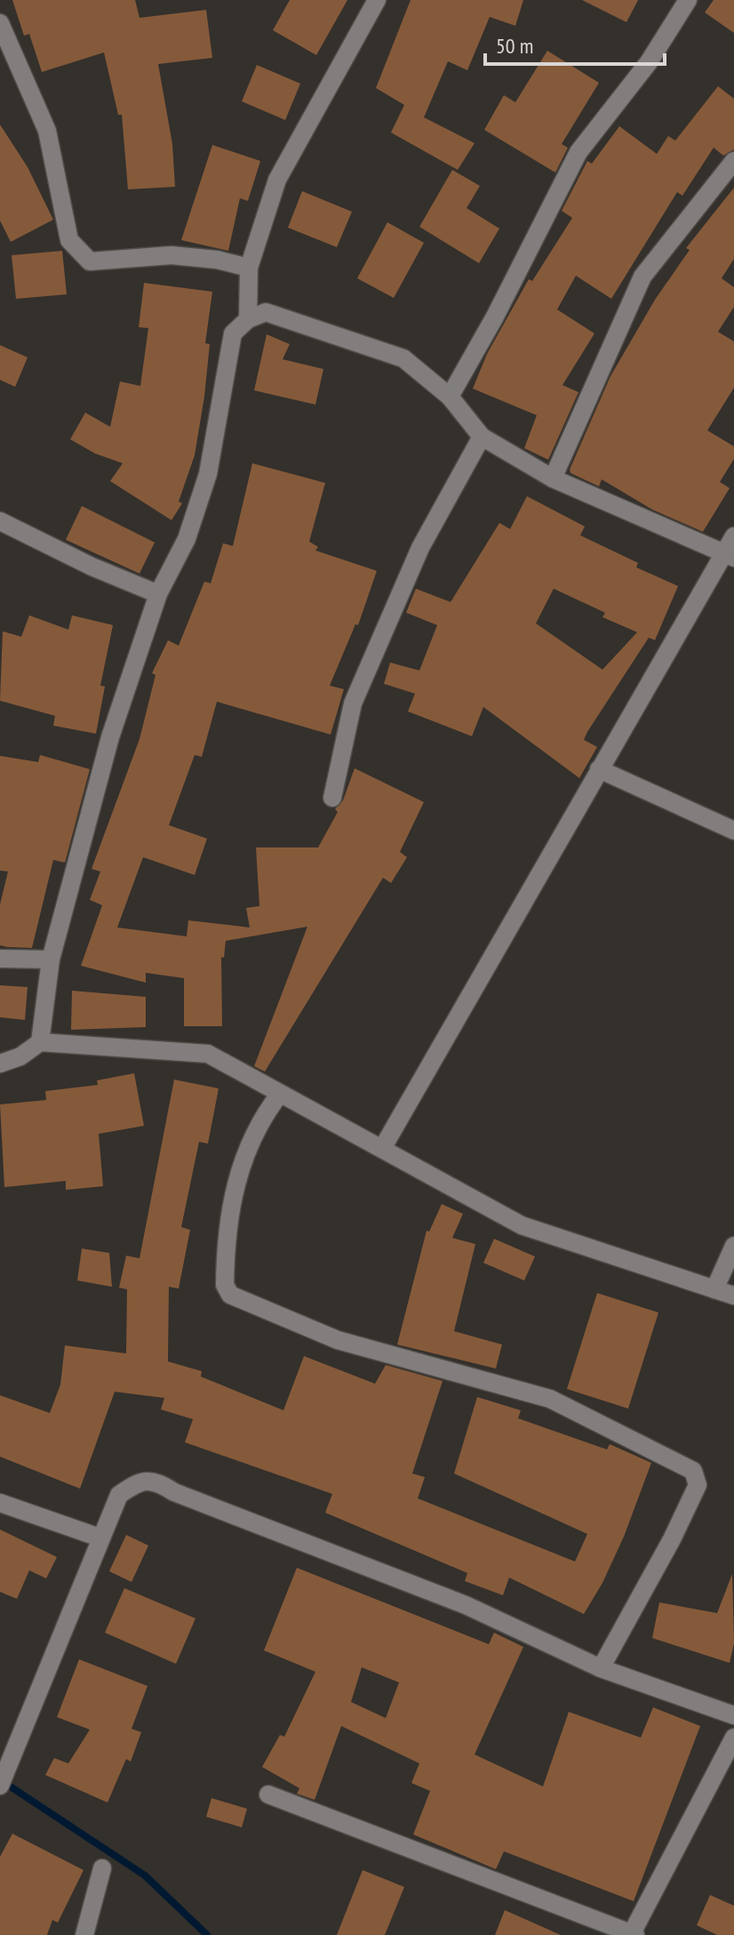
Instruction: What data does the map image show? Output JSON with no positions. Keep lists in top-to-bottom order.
{
  "scale_bar": "50 m"
}
